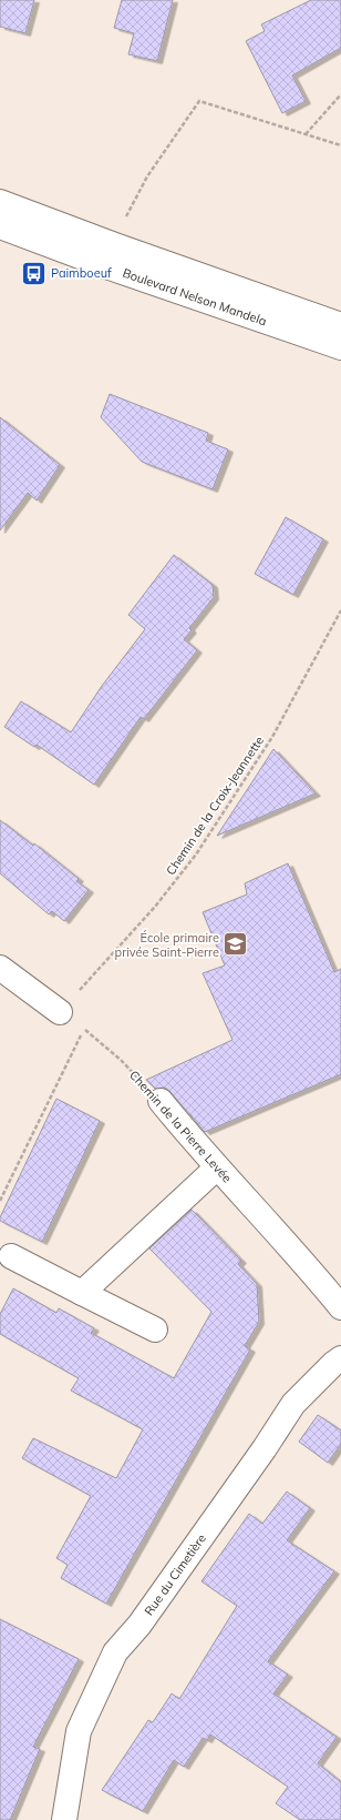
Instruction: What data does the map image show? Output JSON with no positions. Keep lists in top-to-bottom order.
{
  "streets": {
    "street": ["Boulevard Nelson Mandela", "Chemin de la Pierre Levée", "Rue du Cimetière"],
    "path": ["Chemin de la Croix-Jeannette"]
  },
  "places": {
    "bus stop": ["Paimboeuf"],
    "school or university": ["École primaire privée Saint-Pierre"]
  }
}
